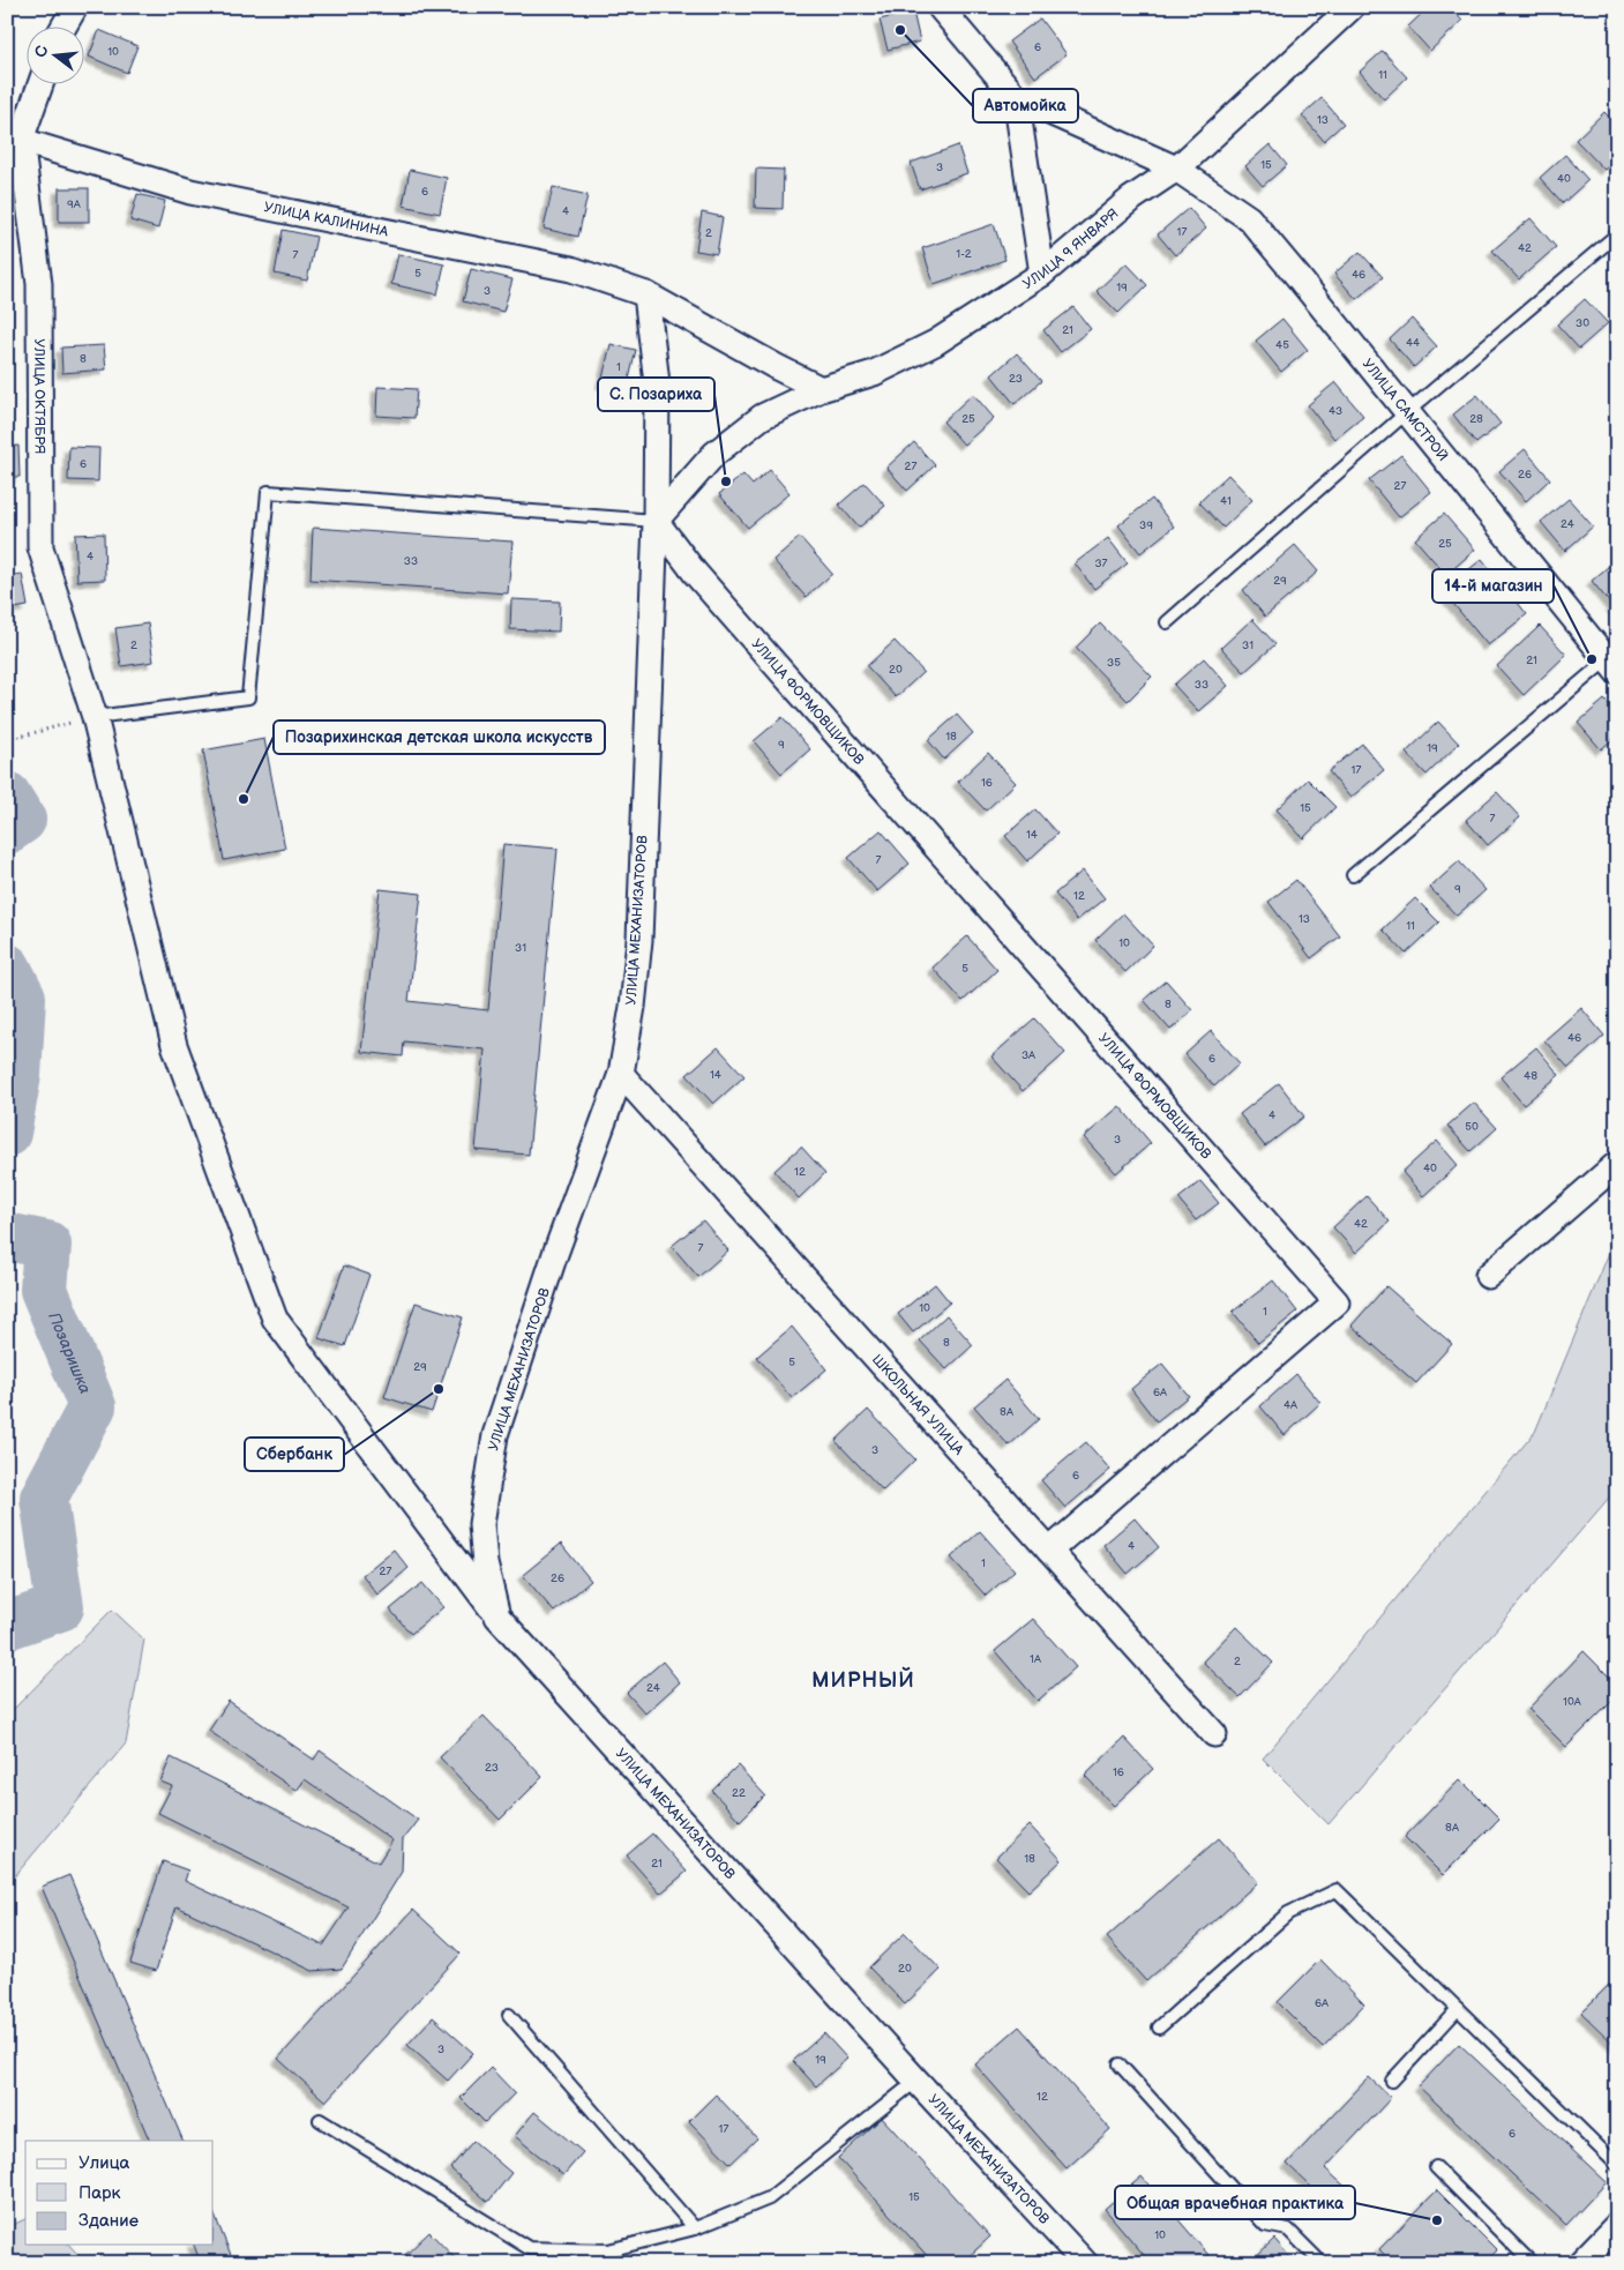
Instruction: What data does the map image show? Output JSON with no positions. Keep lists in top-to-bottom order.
{
  "streets": {
    "street": [
      "УЛИЦА КАЛИНИНА",
      "УЛИЦА 9 ЯНВАРЯ",
      "УЛИЦА ОКТЯБРЯ",
      "УЛИЦА САМСТРОЙ",
      "УЛИЦА ФОРМОВЩИКОВ",
      "УЛИЦА МЕХАНИЗАТОРОВ",
      "ШКОЛЬНАЯ УЛИЦА"
    ]
  },
  "crossings": [
    ["УЛИЦА КАЛИНИНА", "УЛИЦА 9 ЯНВАРЯ"],
    ["УЛИЦА КАЛИНИНА", "УЛИЦА ОКТЯБРЯ"],
    ["УЛИЦА КАЛИНИНА", "УЛИЦА МЕХАНИЗАТОРОВ"],
    ["УЛИЦА 9 ЯНВАРЯ", "УЛИЦА САМСТРОЙ"],
    ["УЛИЦА 9 ЯНВАРЯ", "УЛИЦА ФОРМОВЩИКОВ"],
    ["УЛИЦА 9 ЯНВАРЯ", "УЛИЦА МЕХАНИЗАТОРОВ"],
    ["УЛИЦА ОКТЯБРЯ", "УЛИЦА МЕХАНИЗАТОРОВ"],
    ["УЛИЦА ФОРМОВЩИКОВ", "УЛИЦА МЕХАНИЗАТОРОВ"],
    ["УЛИЦА ФОРМОВЩИКОВ", "ШКОЛЬНАЯ УЛИЦА"],
    ["УЛИЦА МЕХАНИЗАТОРОВ", "ШКОЛЬНАЯ УЛИЦА"]
  ],
  "districts": ["МИРНЫЙ"],
  "water": ["Позаришка"],
  "places": [
    "Автомойка",
    "С. Позариха",
    "14-й магазин",
    "Позарихинская детская школа искусств",
    "Сбербанк",
    "Общая врачебная практика"
  ],
  "house_numbers": [
    "6",
    "10",
    "11",
    "13",
    "15",
    "3",
    "40",
    "6",
    "9А",
    "4",
    "17",
    "2",
    "42",
    "1-2",
    "7",
    "5",
    "46",
    "19",
    "3",
    "30",
    "21",
    "44",
    "45",
    "8",
    "1",
    "23",
    "43",
    "25",
    "28",
    "6",
    "27",
    "26",
    "27",
    "41",
    "24",
    "39",
    "25",
    "4",
    "33",
    "37",
    "29",
    "2",
    "31",
    "21",
    "35",
    "20",
    "33",
    "18",
    "9",
    "19",
    "17",
    "16",
    "15",
    "7",
    "14",
    "7",
    "9",
    "12",
    "13",
    "11",
    "10",
    "31",
    "5",
    "8",
    "46",
    "3А",
    "6",
    "14",
    "48",
    "4",
    "50",
    "3",
    "40",
    "12",
    "42",
    "7",
    "10",
    "1",
    "8",
    "5",
    "29",
    "6А",
    "4А",
    "8А",
    "3",
    "6",
    "4",
    "1",
    "27",
    "26",
    "1А",
    "2",
    "24",
    "10А",
    "23",
    "16",
    "22",
    "8А",
    "18",
    "21",
    "20",
    "6А",
    "3",
    "19",
    "12",
    "17",
    "6",
    "15",
    "10"
  ],
  "legend": ["Улица", "Парк", "Здание"],
  "north": "left"
}
